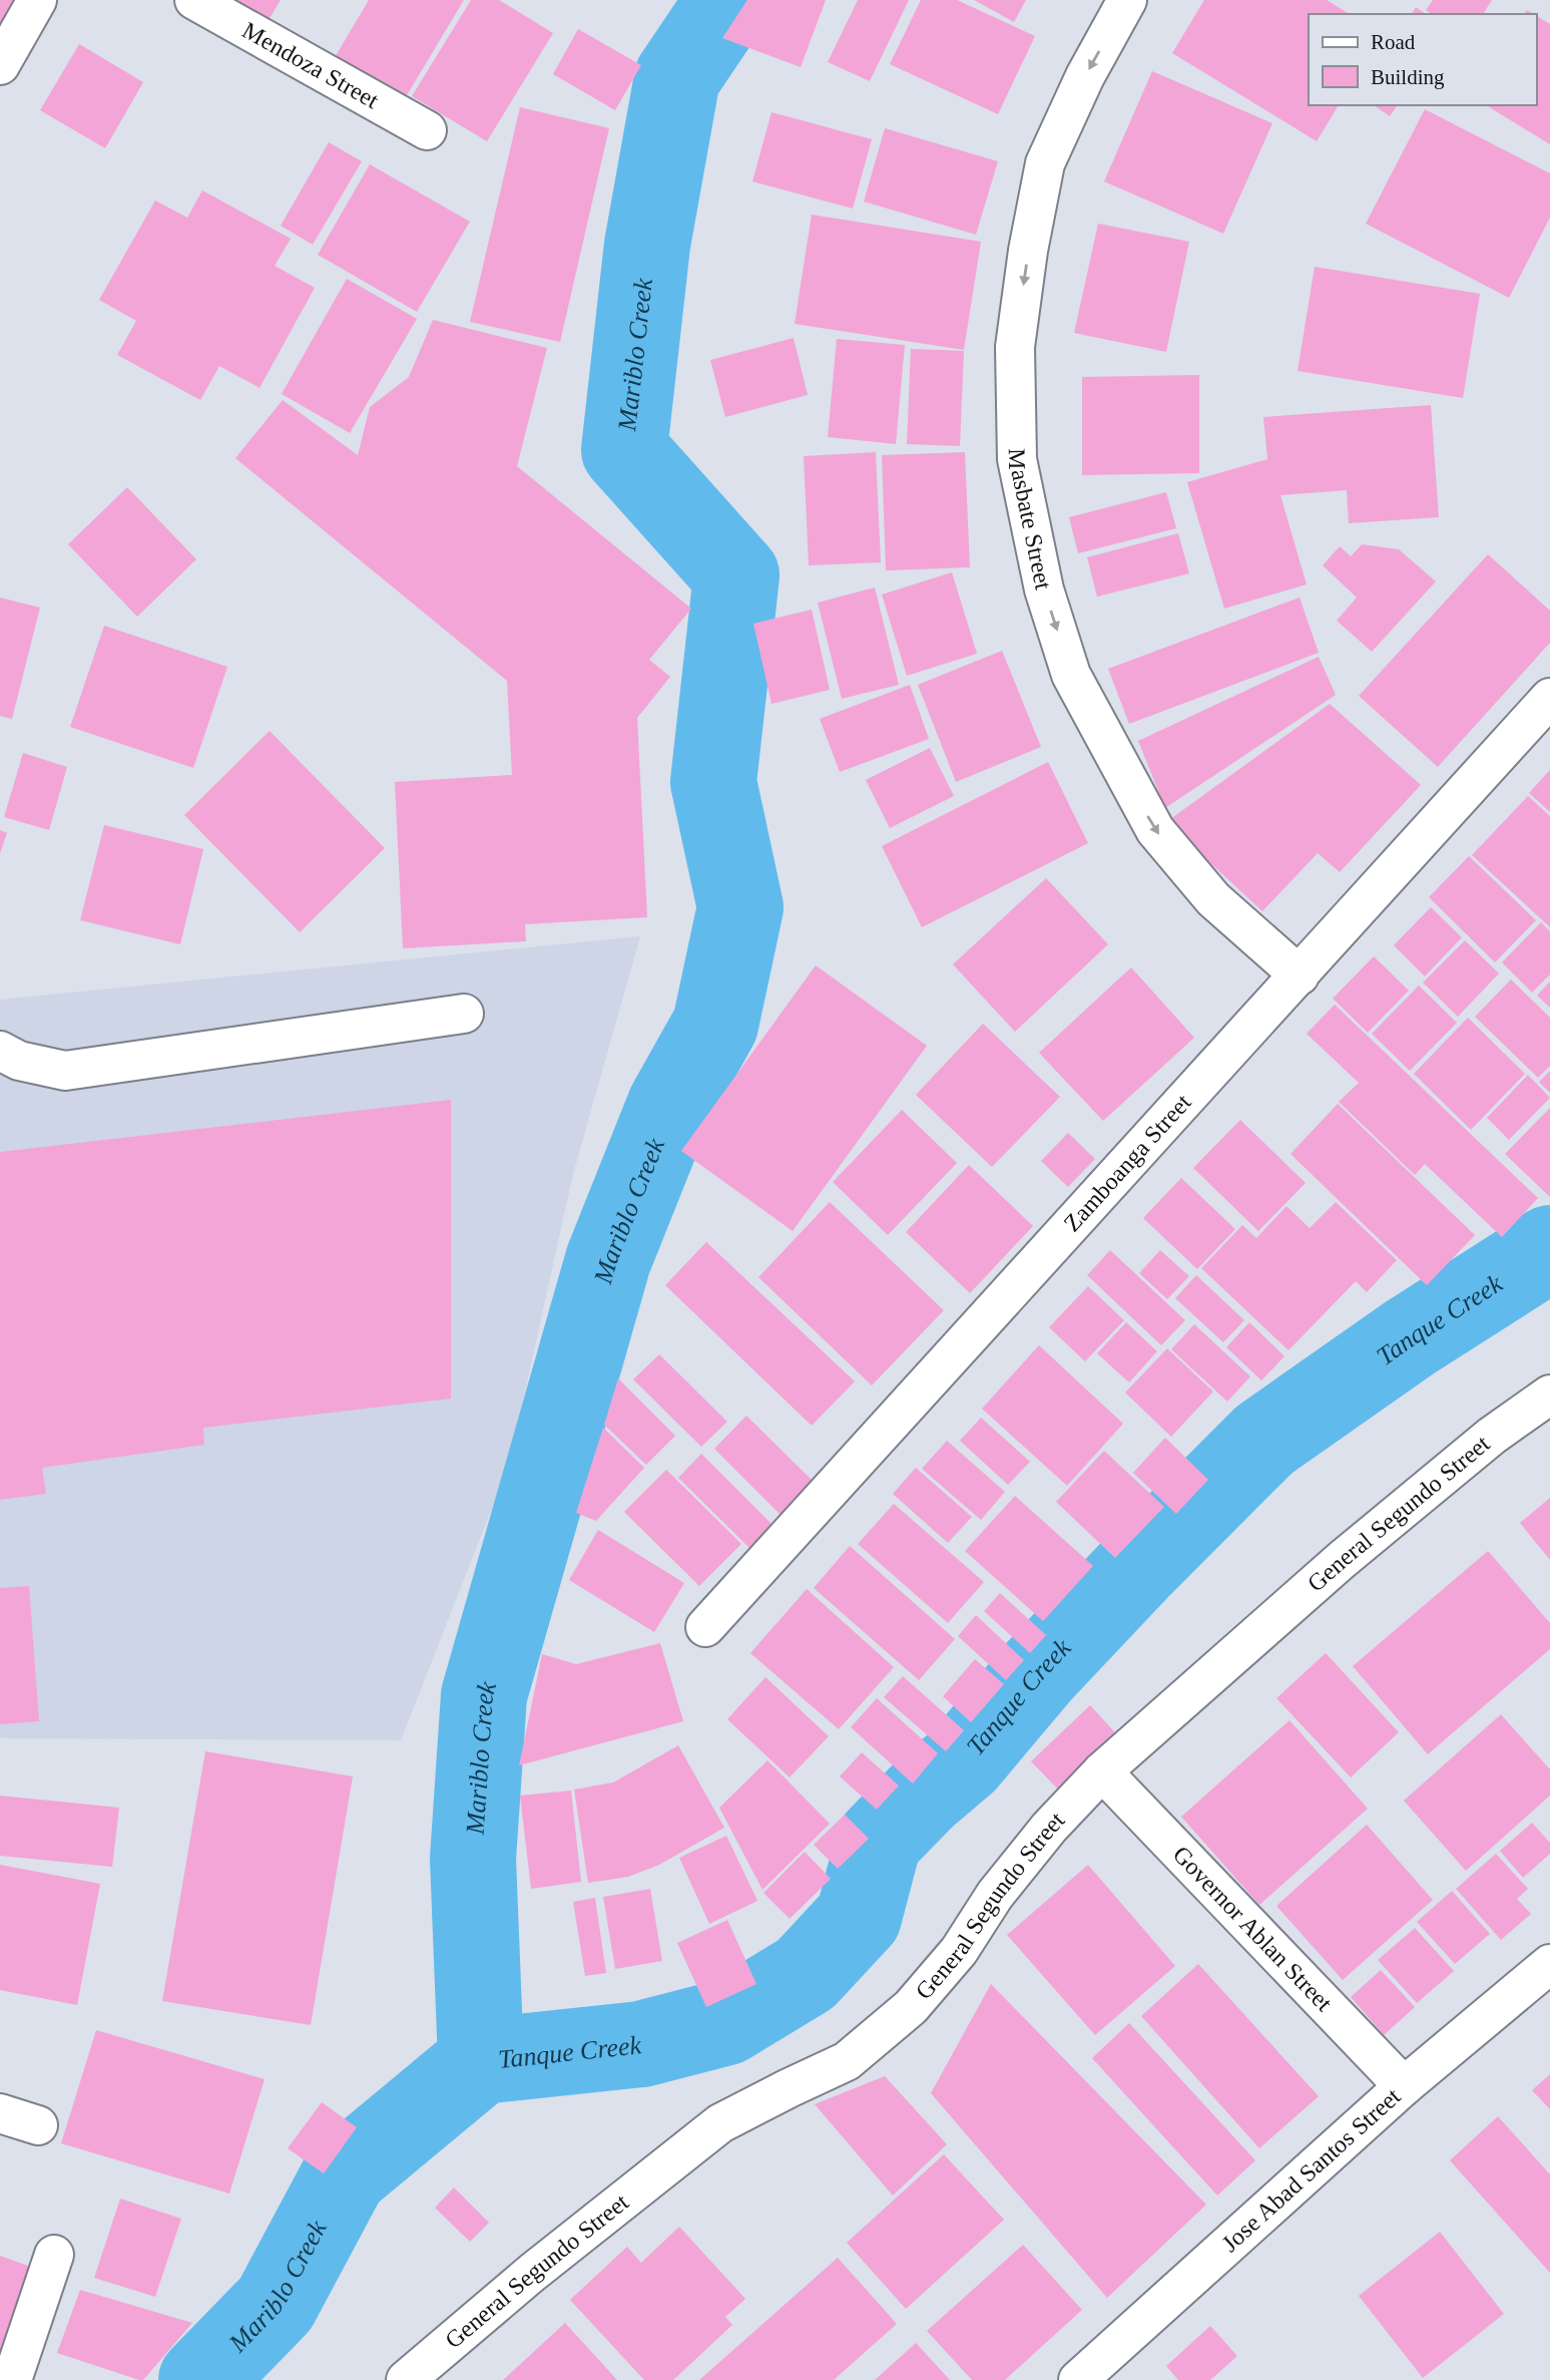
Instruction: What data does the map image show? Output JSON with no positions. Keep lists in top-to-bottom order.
{
  "streets": {
    "street": [
      "Mendoza Street",
      "Masbate Street",
      "Zamboanga Street",
      "General Segundo Street",
      "Governor Ablan Street",
      "Jose Abad Santos Street"
    ]
  },
  "crossings": [
    ["Masbate Street", "Zamboanga Street"],
    ["General Segundo Street", "Governor Ablan Street"],
    ["Governor Ablan Street", "Jose Abad Santos Street"]
  ],
  "one_way": ["Masbate Street"],
  "water": ["Mariblo Creek", "Tanque Creek"],
  "legend": ["Road", "Building"]
}
